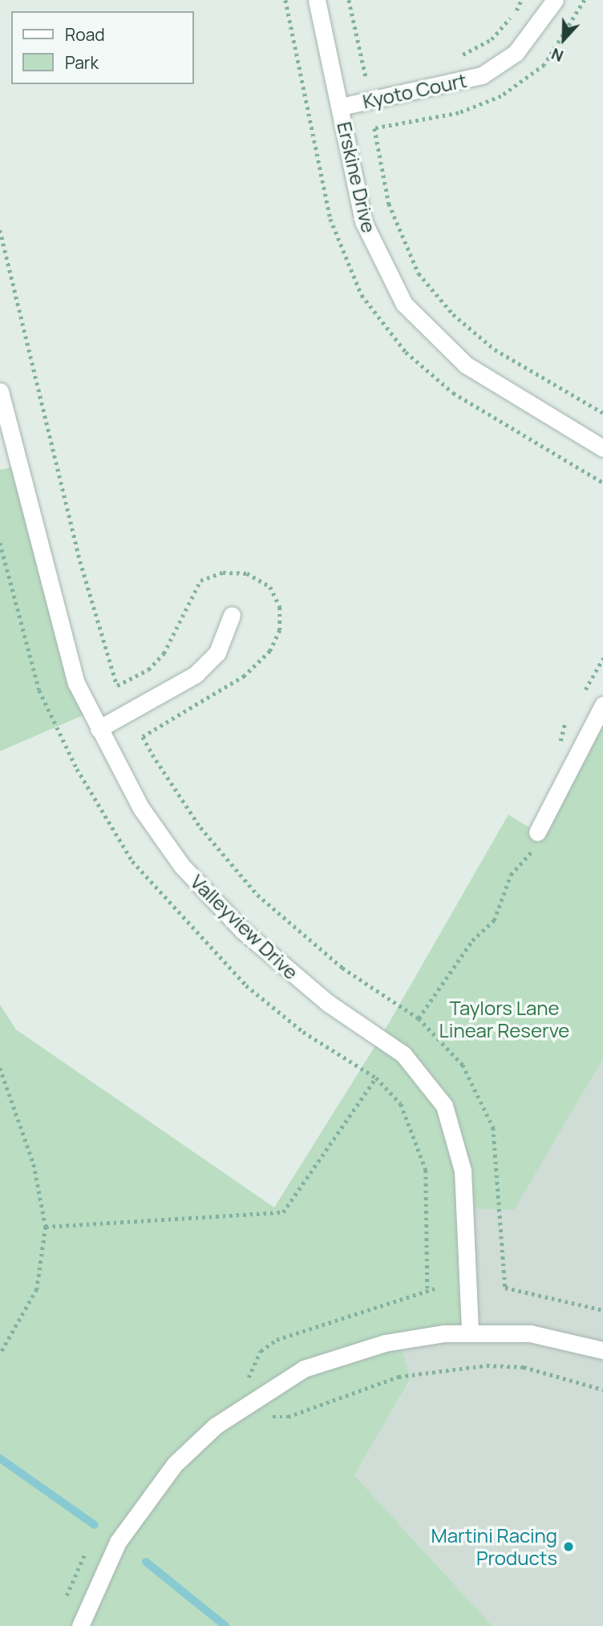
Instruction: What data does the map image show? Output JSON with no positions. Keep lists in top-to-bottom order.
{
  "streets": {
    "street": ["Kyoto Court", "Erskine Drive", "Valleyview Drive"]
  },
  "crossings": [
    ["Kyoto Court", "Erskine Drive"]
  ],
  "parks": ["Taylors Lane Linear Reserve"],
  "places": ["Martini Racing Products"],
  "legend": ["Road", "Park"],
  "north": "bottom"
}
